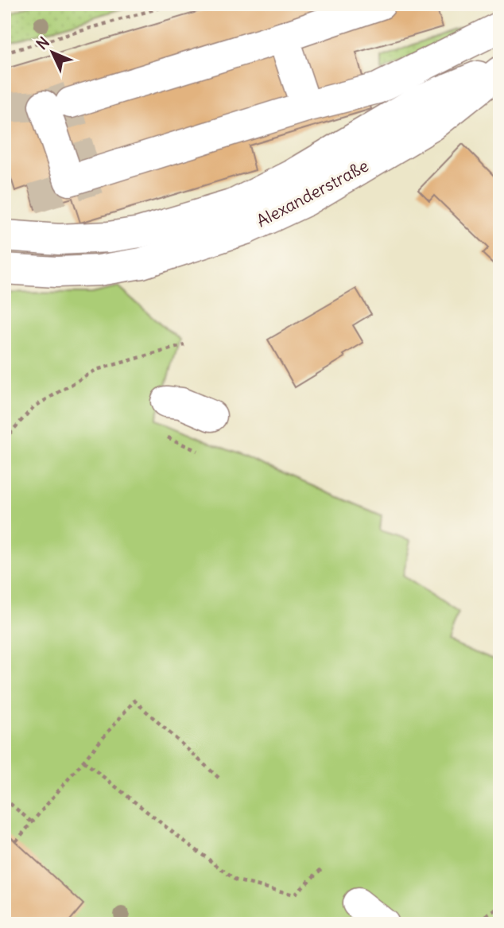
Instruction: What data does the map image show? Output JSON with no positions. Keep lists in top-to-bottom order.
{
  "streets": {
    "street": ["Alexanderstraße"]
  },
  "north": "top left"
}
